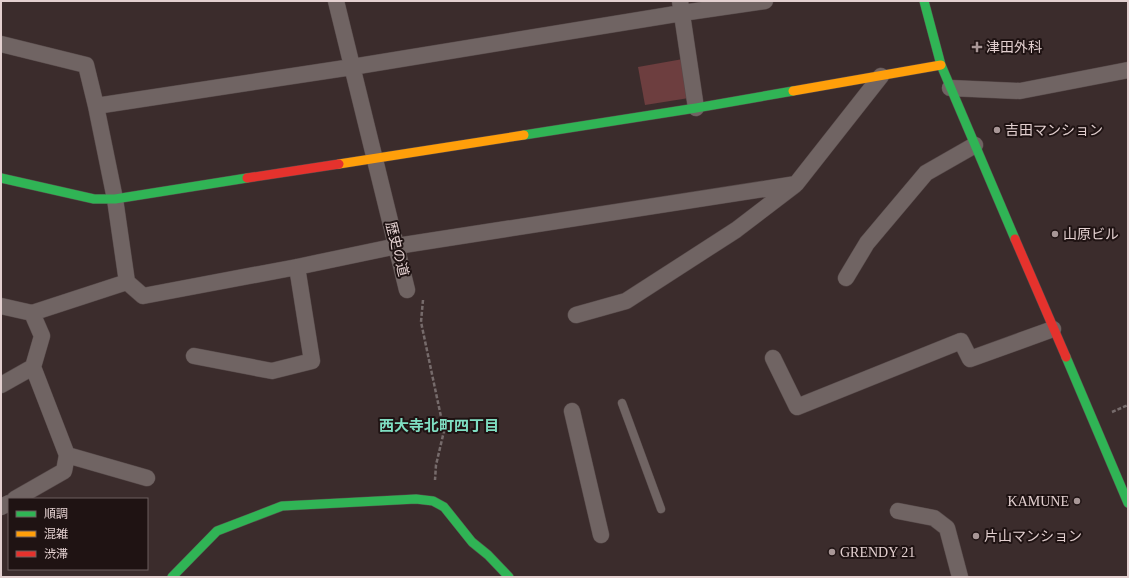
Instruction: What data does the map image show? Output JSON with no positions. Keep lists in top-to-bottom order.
{
  "streets": {
    "street": ["歴史の道"]
  },
  "districts": ["西大寺北町四丁目"],
  "places": {
    "health": ["津田外科"],
    "other": [
      "吉田マンション",
      "山原ビル",
      "KAMUNE",
      "片山マンション",
      "GRENDY 21"
    ]
  },
  "legend": ["順調", "混雑", "渋滞"]
}
